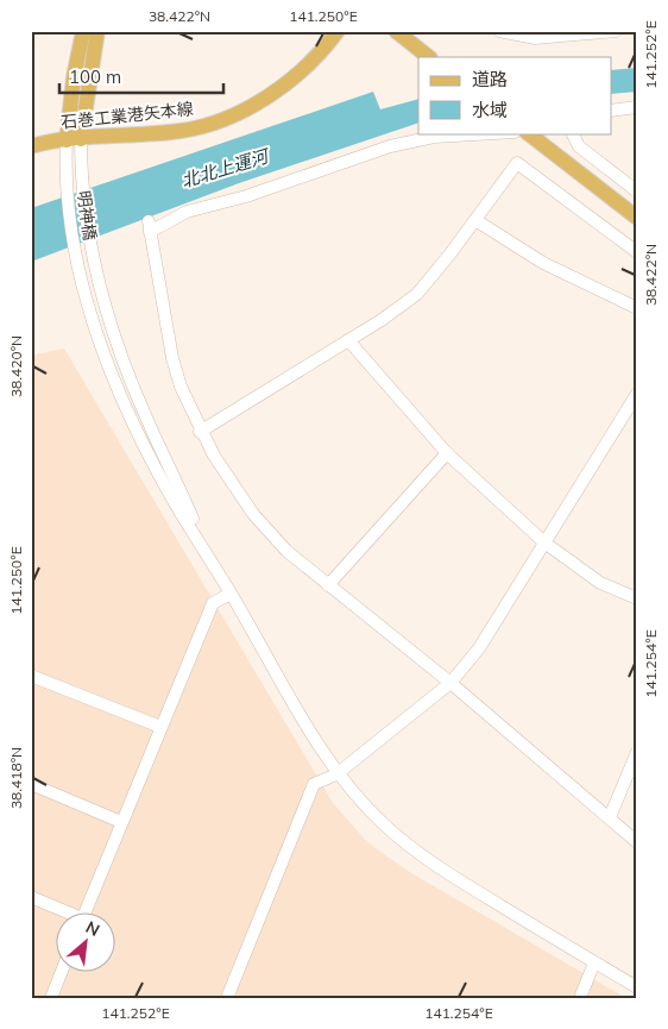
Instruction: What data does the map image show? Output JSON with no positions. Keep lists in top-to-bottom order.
{
  "streets": {
    "main road": ["石巻工業港矢本線"],
    "street": ["明神橋"]
  },
  "crossings": [
    ["石巻工業港矢本線", "明神橋"]
  ],
  "water": ["北北上運河"],
  "legend": ["道路", "水域"],
  "scale_bar": "100 m",
  "north": "top right",
  "coordinates": [
    "38.422°N",
    "141.250°E",
    "141.252°E",
    "38.420°N",
    "141.254°E",
    "38.418°N"
  ]
}
